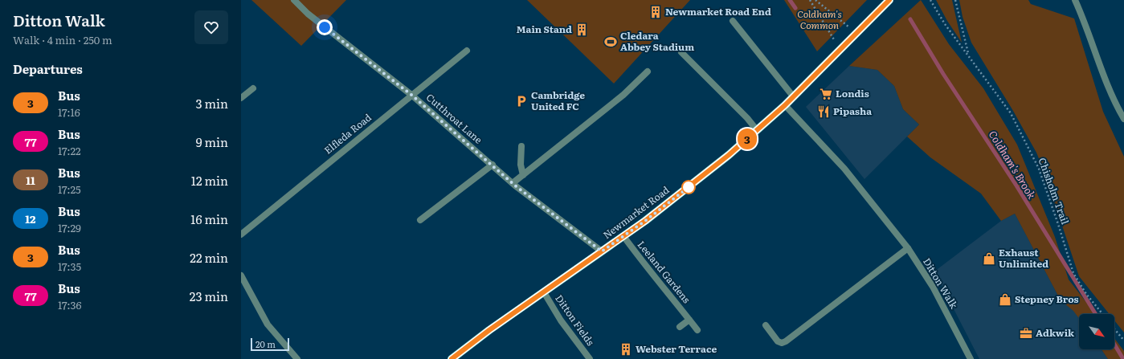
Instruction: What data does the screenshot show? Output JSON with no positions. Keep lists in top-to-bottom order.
{
  "streets": {
    "main road": ["Newmarket Road"],
    "street": [
      "Cutthroat Lane",
      "Elfleda Road",
      "Leeland Gardens",
      "Ditton Walk",
      "Ditton Fields"
    ],
    "path": ["Chisholm Trail"]
  },
  "crossings": [
    ["Cutthroat Lane", "Elfleda Road"],
    ["Cutthroat Lane", "Newmarket Road"],
    ["Newmarket Road", "Leeland Gardens"],
    ["Newmarket Road", "Ditton Walk"],
    ["Newmarket Road", "Ditton Fields"]
  ],
  "water": ["Coldham's Brook"],
  "parks": ["Coldham's Common"],
  "places": {
    "building": ["Newmarket Road End", "Main Stand", "Webster Terrace"],
    "sports": ["Cledara Abbey Stadium"],
    "supermarket": ["Londis"],
    "parking": ["Cambridge United FC"],
    "restaurant": ["Pipasha"],
    "shop": ["Exhaust Unlimited", "Stepney Bros"],
    "office": ["Adkwik"]
  },
  "lines": ["bus line 3"],
  "scale_bar": "20 m",
  "north": "bottom right",
  "page": {
    "heading": [
      ["Ditton Walk", "Walk · 4 min · 250 m"],
      "Departures"
    ],
    "on_map": "3",
    "list": [
      {
        "mark": "3",
        "name": "Bus",
        "note": "17:16",
        "value": "3 min"
      },
      {
        "mark": "77",
        "name": "Bus",
        "note": "17:22",
        "value": "9 min"
      },
      {
        "mark": "11",
        "name": "Bus",
        "note": "17:25",
        "value": "12 min"
      },
      {
        "mark": "12",
        "name": "Bus",
        "note": "17:29",
        "value": "16 min"
      },
      {
        "mark": "3",
        "name": "Bus",
        "note": "17:35",
        "value": "22 min"
      },
      {
        "mark": "77",
        "name": "Bus",
        "note": "17:36",
        "value": "23 min"
      }
    ],
    "scale": "20 m"
  }
}
